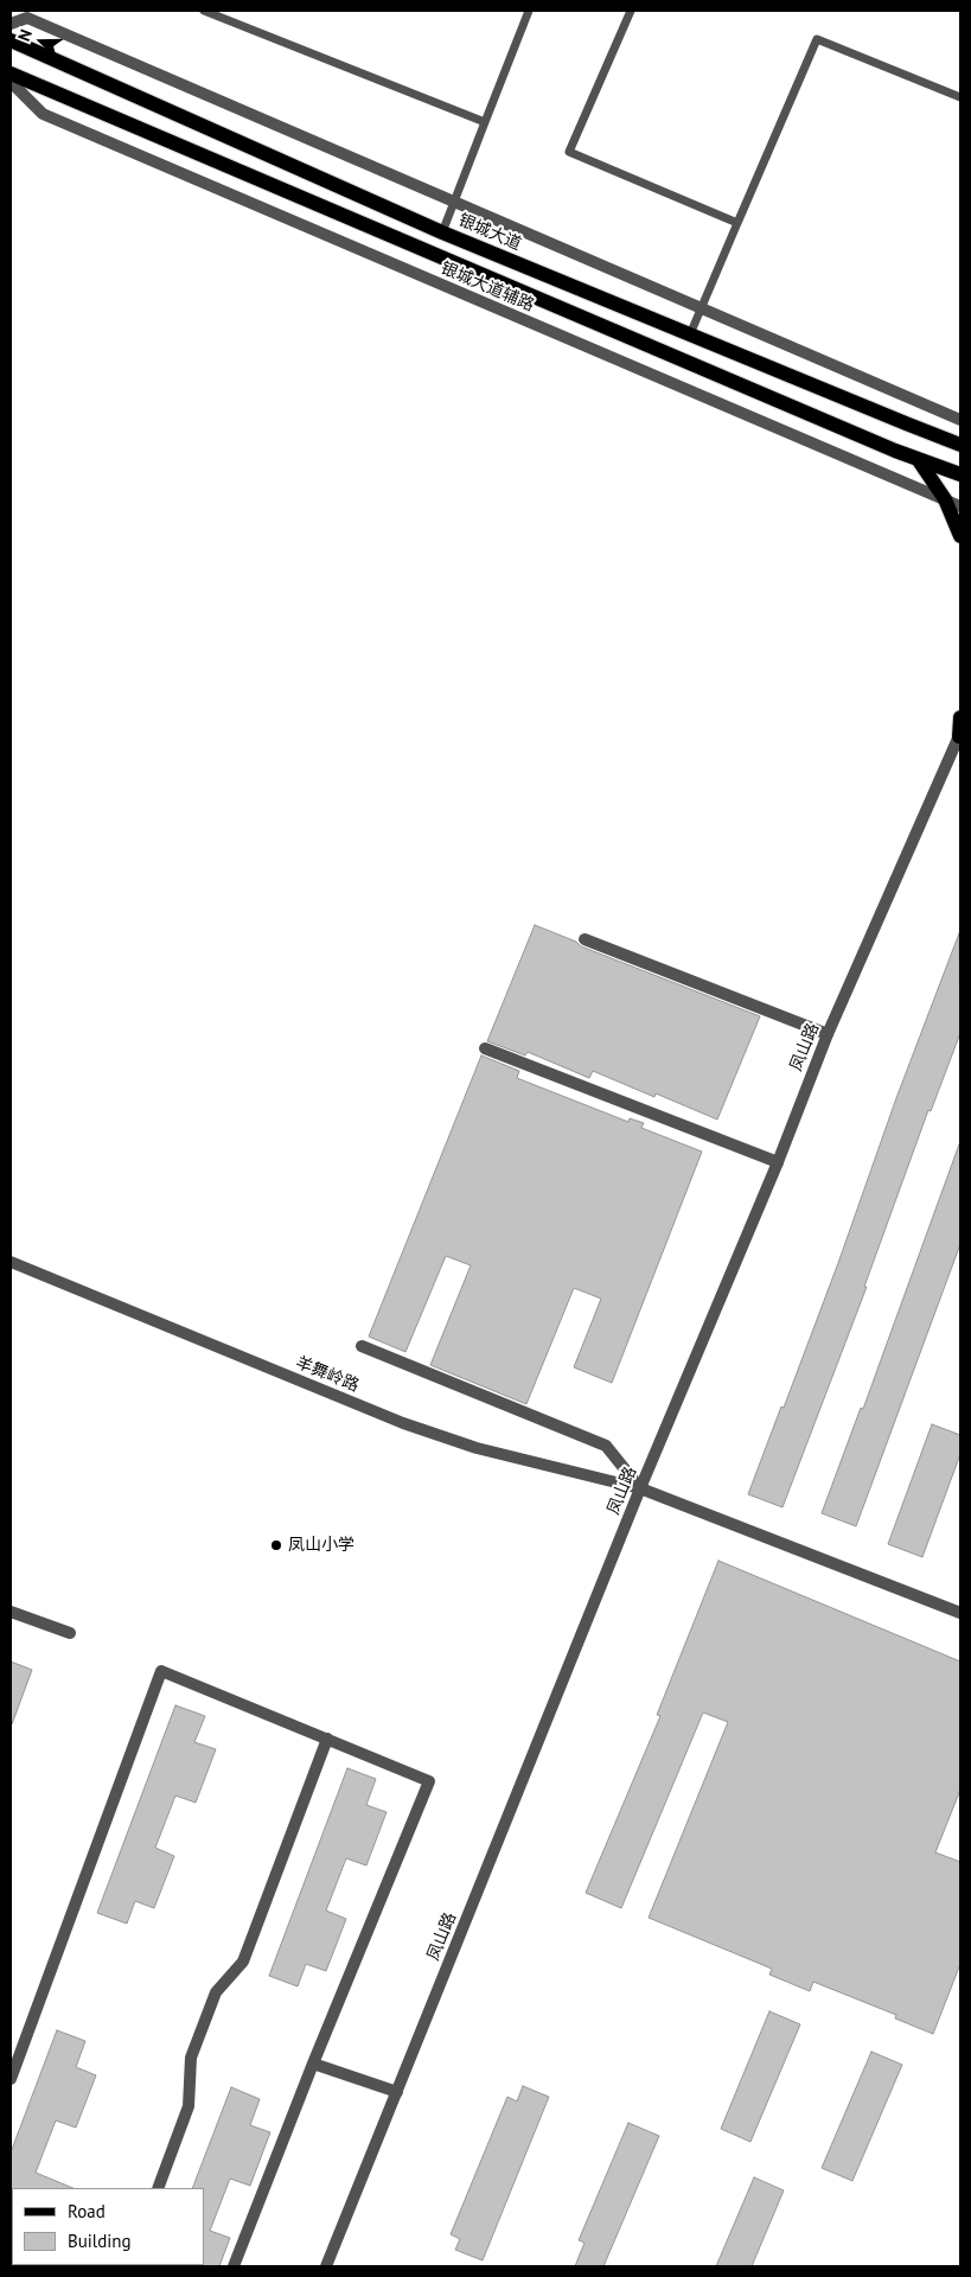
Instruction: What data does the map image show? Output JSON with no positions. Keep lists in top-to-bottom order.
{
  "streets": {
    "main road": ["银城大道"],
    "street": ["银城大道辅路", "凤山路", "羊舞岭路"]
  },
  "crossings": [
    ["凤山路", "羊舞岭路"]
  ],
  "places": ["凤山小学"],
  "legend": ["Road", "Building"],
  "north": "left"
}
